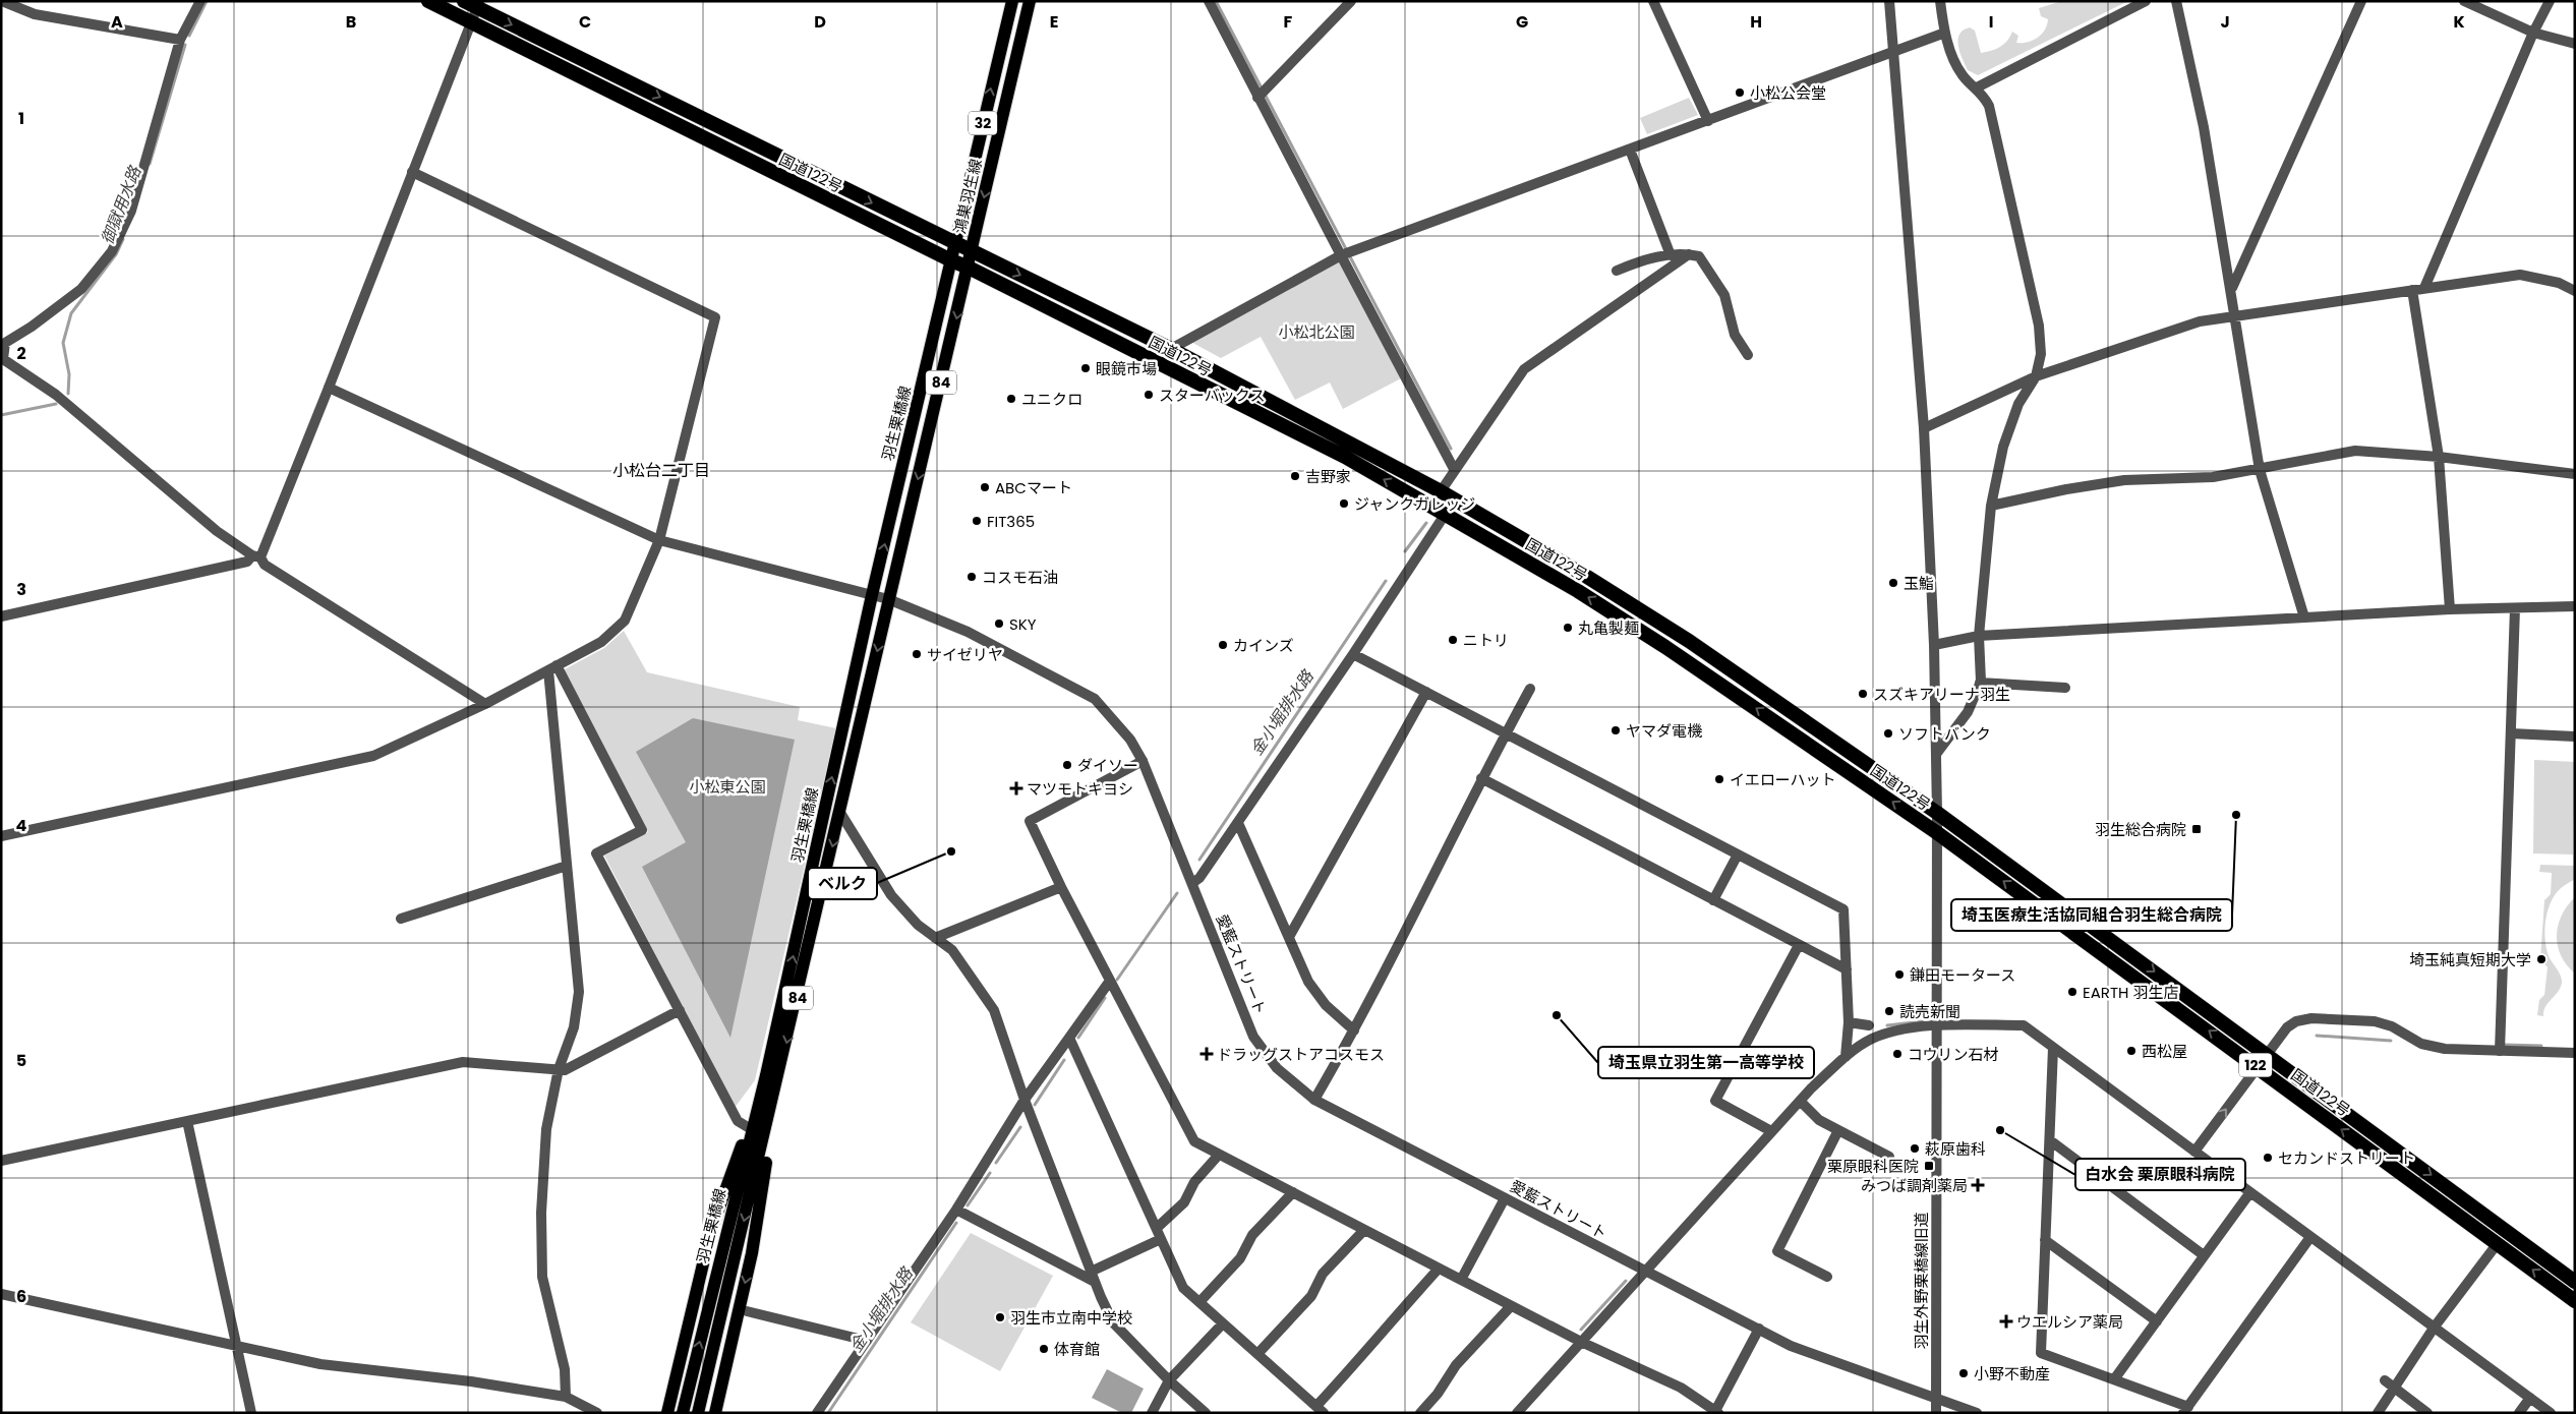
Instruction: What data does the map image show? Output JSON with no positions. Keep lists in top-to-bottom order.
{
  "streets": {
    "highway": ["国道122号", "122"],
    "main road": [
      "32",
      "鴻巣羽生線",
      "84",
      "羽生栗橋線"
    ],
    "street": ["愛藍ストリート", "羽生外野栗橋線旧道"]
  },
  "crossings": [
    ["国道122号", "鴻巣羽生線"],
    ["国道122号", "羽生栗橋線"],
    ["国道122号", "羽生外野栗橋線旧道"],
    ["鴻巣羽生線", "羽生栗橋線"],
    ["羽生栗橋線", "愛藍ストリート"],
    ["愛藍ストリート", "羽生外野栗橋線旧道"]
  ],
  "districts": ["小松台二丁目"],
  "water": ["御獄用水路", "金小堀排水路"],
  "parks": ["小松北公園", "小松東公園"],
  "places": {
    "other": [
      "小松公会堂",
      "眼鏡市場",
      "スターバックス",
      "ユニクロ",
      "吉野家",
      "ABCマート",
      "ジャンクガレッジ",
      "FIT365",
      "コスモ石油",
      "玉鮨",
      "SKY",
      "丸亀製麺",
      "ニトリ",
      "カインズ",
      "サイゼリヤ",
      "スズキアリーナ羽生",
      "ヤマダ電機",
      "ソフトバンク",
      "ダイソー",
      "イエローハット",
      "埼玉医療生活協同組合羽生総合病院",
      "ベルク",
      "埼玉純真短期大学",
      "鎌田モータース",
      "EARTH 羽生店",
      "読売新聞",
      "埼玉県立羽生第一高等学校",
      "西松屋",
      "コウリン石材",
      "白水会 栗原眼科病院",
      "萩原歯科",
      "セカンドストリート",
      "羽生市立南中学校",
      "体育館",
      "小野不動産"
    ],
    "health": [
      "マツモトキヨシ",
      "ドラッグストアコスモス",
      "みつば調剤薬局",
      "ウエルシア薬局"
    ],
    "transit": ["羽生総合病院", "栗原眼科医院"]
  },
  "grid": {
    "columns": [
      "A",
      "B",
      "C",
      "D",
      "E",
      "F",
      "G",
      "H",
      "I",
      "J",
      "K"
    ],
    "rows": [
      "1",
      "2",
      "3",
      "4",
      "5",
      "6"
    ]
  }
}
